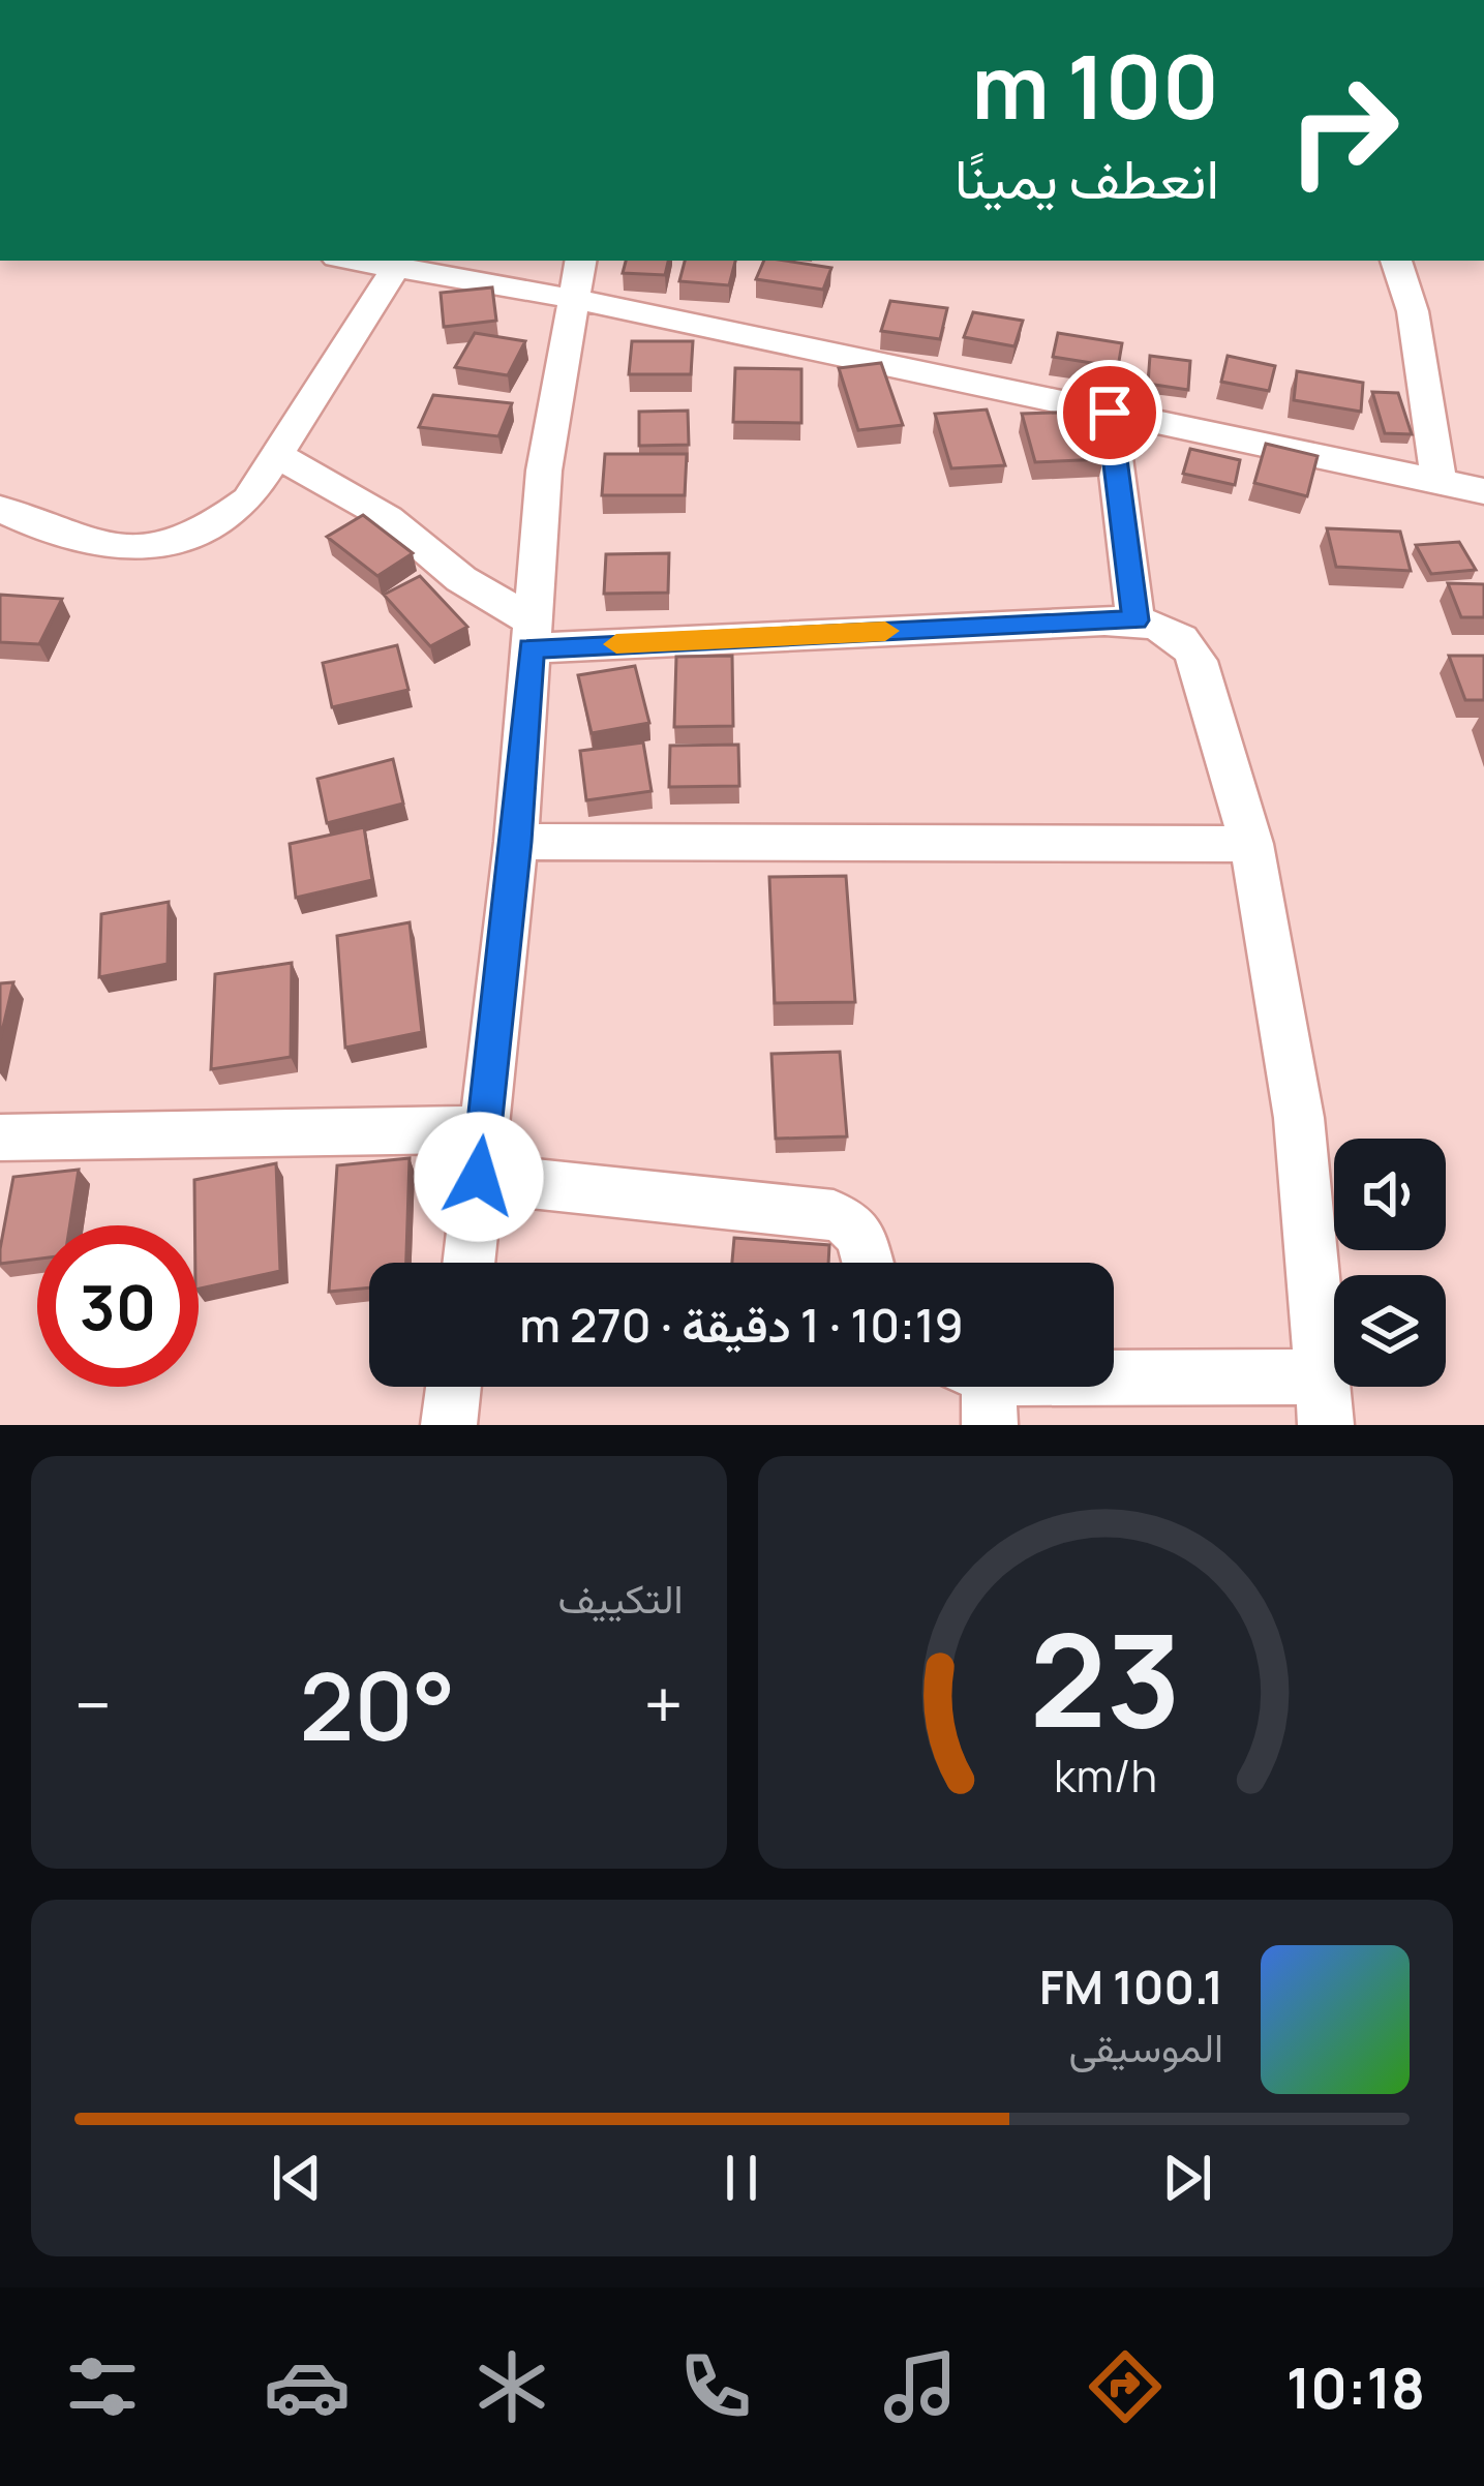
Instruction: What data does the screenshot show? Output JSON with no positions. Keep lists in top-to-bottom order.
{
  "page": {
    "turn": ["100 m", "انعطف يمينًا"],
    "limit": "30",
    "trip": "10:19 · 1 دقيقة · 270 m",
    "tile": "التكييف",
    "heat": ["−", "20°", "+"],
    "song": ["100.1 FM", "الموسيقى"],
    "tabs": "10:18",
    "gauge": ["23", "km/h"]
  }
}
